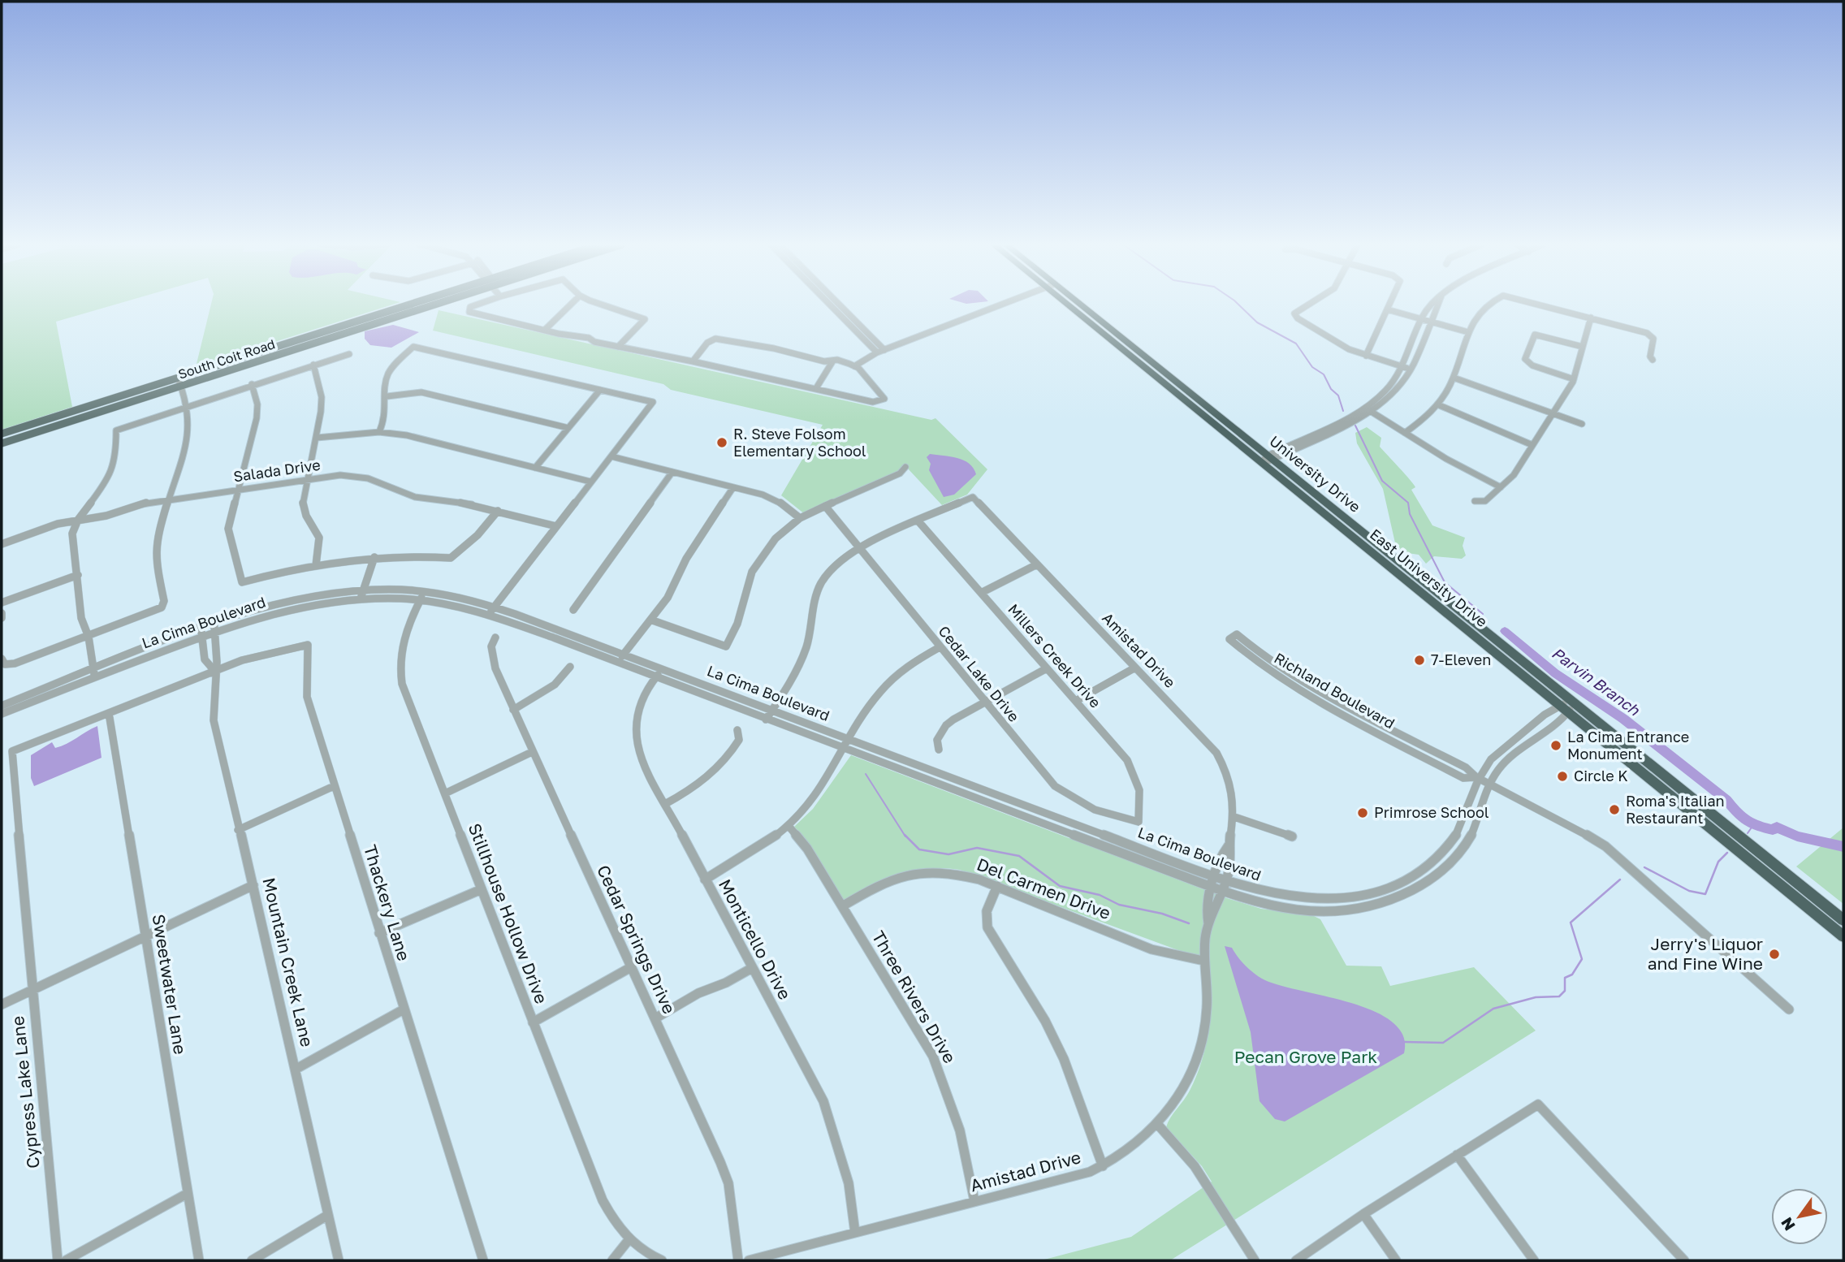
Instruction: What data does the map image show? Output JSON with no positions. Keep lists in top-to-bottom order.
{
  "streets": {
    "highway": ["University Drive", "East University Drive"],
    "main road": ["South Coit Road"],
    "street": [
      "Salada Drive",
      "La Cima Boulevard",
      "Amistad Drive",
      "Millers Creek Drive",
      "Cedar Lake Drive",
      "Richland Boulevard",
      "Del Carmen Drive",
      "Thackery Lane",
      "Stillhouse Hollow Drive",
      "Cedar Springs Drive",
      "Monticello Drive",
      "Mountain Creek Lane",
      "Sweetwater Lane",
      "Three Rivers Drive",
      "Cypress Lake Lane"
    ]
  },
  "crossings": [
    ["University Drive", "East University Drive"],
    ["East University Drive", "La Cima Boulevard"],
    ["La Cima Boulevard", "Amistad Drive"],
    ["La Cima Boulevard", "Richland Boulevard"],
    ["La Cima Boulevard", "Stillhouse Hollow Drive"],
    ["La Cima Boulevard", "Monticello Drive"],
    ["La Cima Boulevard", "Mountain Creek Lane"],
    ["Amistad Drive", "Millers Creek Drive"],
    ["Amistad Drive", "Del Carmen Drive"],
    ["Amistad Drive", "Monticello Drive"],
    ["Amistad Drive", "Three Rivers Drive"],
    ["Millers Creek Drive", "Cedar Lake Drive"],
    ["Del Carmen Drive", "Three Rivers Drive"],
    ["Thackery Lane", "Mountain Creek Lane"],
    ["Sweetwater Lane", "Cypress Lake Lane"]
  ],
  "water": ["Parvin Branch"],
  "parks": ["Pecan Grove Park"],
  "places": [
    "R. Steve Folsom Elementary School",
    "7-Eleven",
    "La Cima Entrance Monument",
    "Circle K",
    "Roma's Italian Restaurant",
    "Primrose School",
    "Jerry's Liquor and Fine Wine"
  ],
  "north": "bottom left"
}
